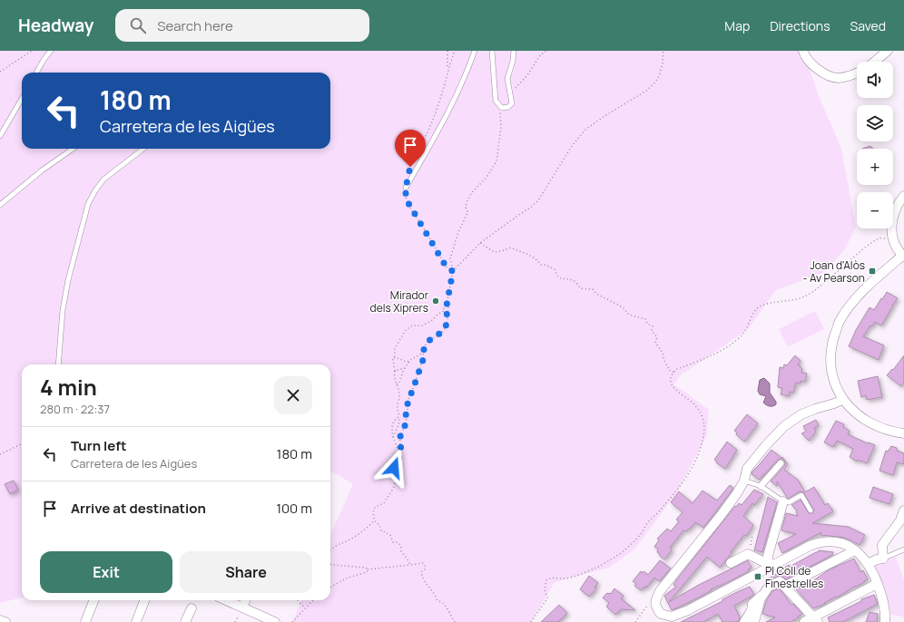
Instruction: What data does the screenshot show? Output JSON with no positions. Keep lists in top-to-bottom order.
{
  "places": {
    "transit": ["Joan d'Alòs - Av Pearson", "Pl Coll de Finestrelles"],
    "other": ["Mirador dels Xiprers"]
  },
  "page": {
    "header": "Headway",
    "search": "Search here",
    "nav": ["Map", "Directions", "Saved"],
    "map_buttons": ["+", "−"],
    "turn": ["180 m", "Carretera de les Aigües"],
    "heading": ["4 min", "280 m · 22:37"],
    "list": [
      {
        "name": "Turn left",
        "note": "Carretera de les Aigües",
        "value": "180 m"
      },
      {
        "name": "Arrive at destination",
        "value": "100 m"
      }
    ],
    "buttons": ["Exit", "Share"]
  }
}
